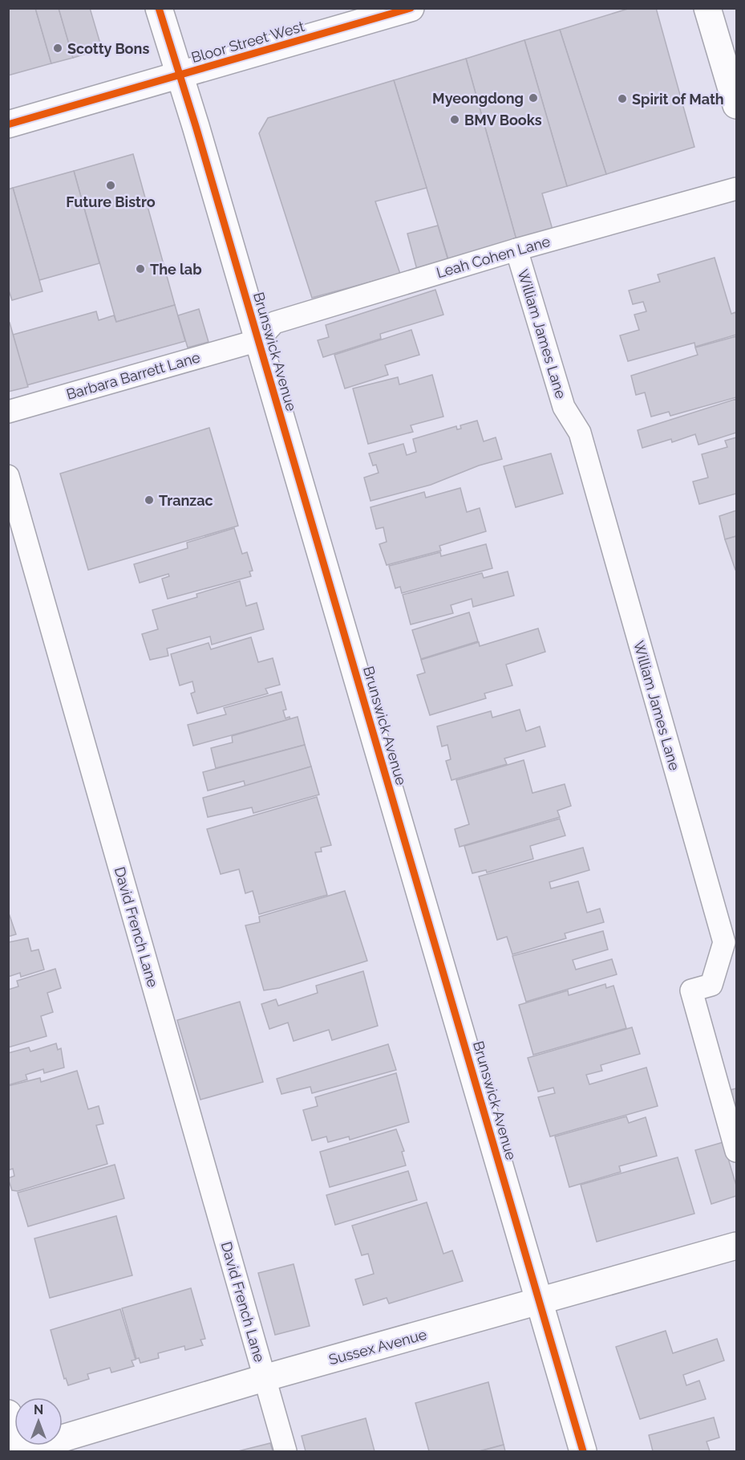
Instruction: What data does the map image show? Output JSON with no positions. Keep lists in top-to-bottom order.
{
  "streets": {
    "street": ["Bloor Street West", "Brunswick Avenue", "Sussex Avenue"],
    "lane": [
      "Leah Cohen Lane",
      "William James Lane",
      "Barbara Barrett Lane",
      "David French Lane"
    ]
  },
  "crossings": [
    ["Bloor Street West", "Brunswick Avenue"],
    ["Leah Cohen Lane", "William James Lane"],
    ["Leah Cohen Lane", "Brunswick Avenue"],
    ["Leah Cohen Lane", "Barbara Barrett Lane"],
    ["Brunswick Avenue", "Barbara Barrett Lane"],
    ["Brunswick Avenue", "Sussex Avenue"],
    ["David French Lane", "Sussex Avenue"]
  ],
  "places": [
    "Scotty Bons",
    "Myeongdong",
    "Spirit of Math",
    "BMV Books",
    "Future Bistro",
    "The lab",
    "Tranzac"
  ],
  "north": "top"
}
